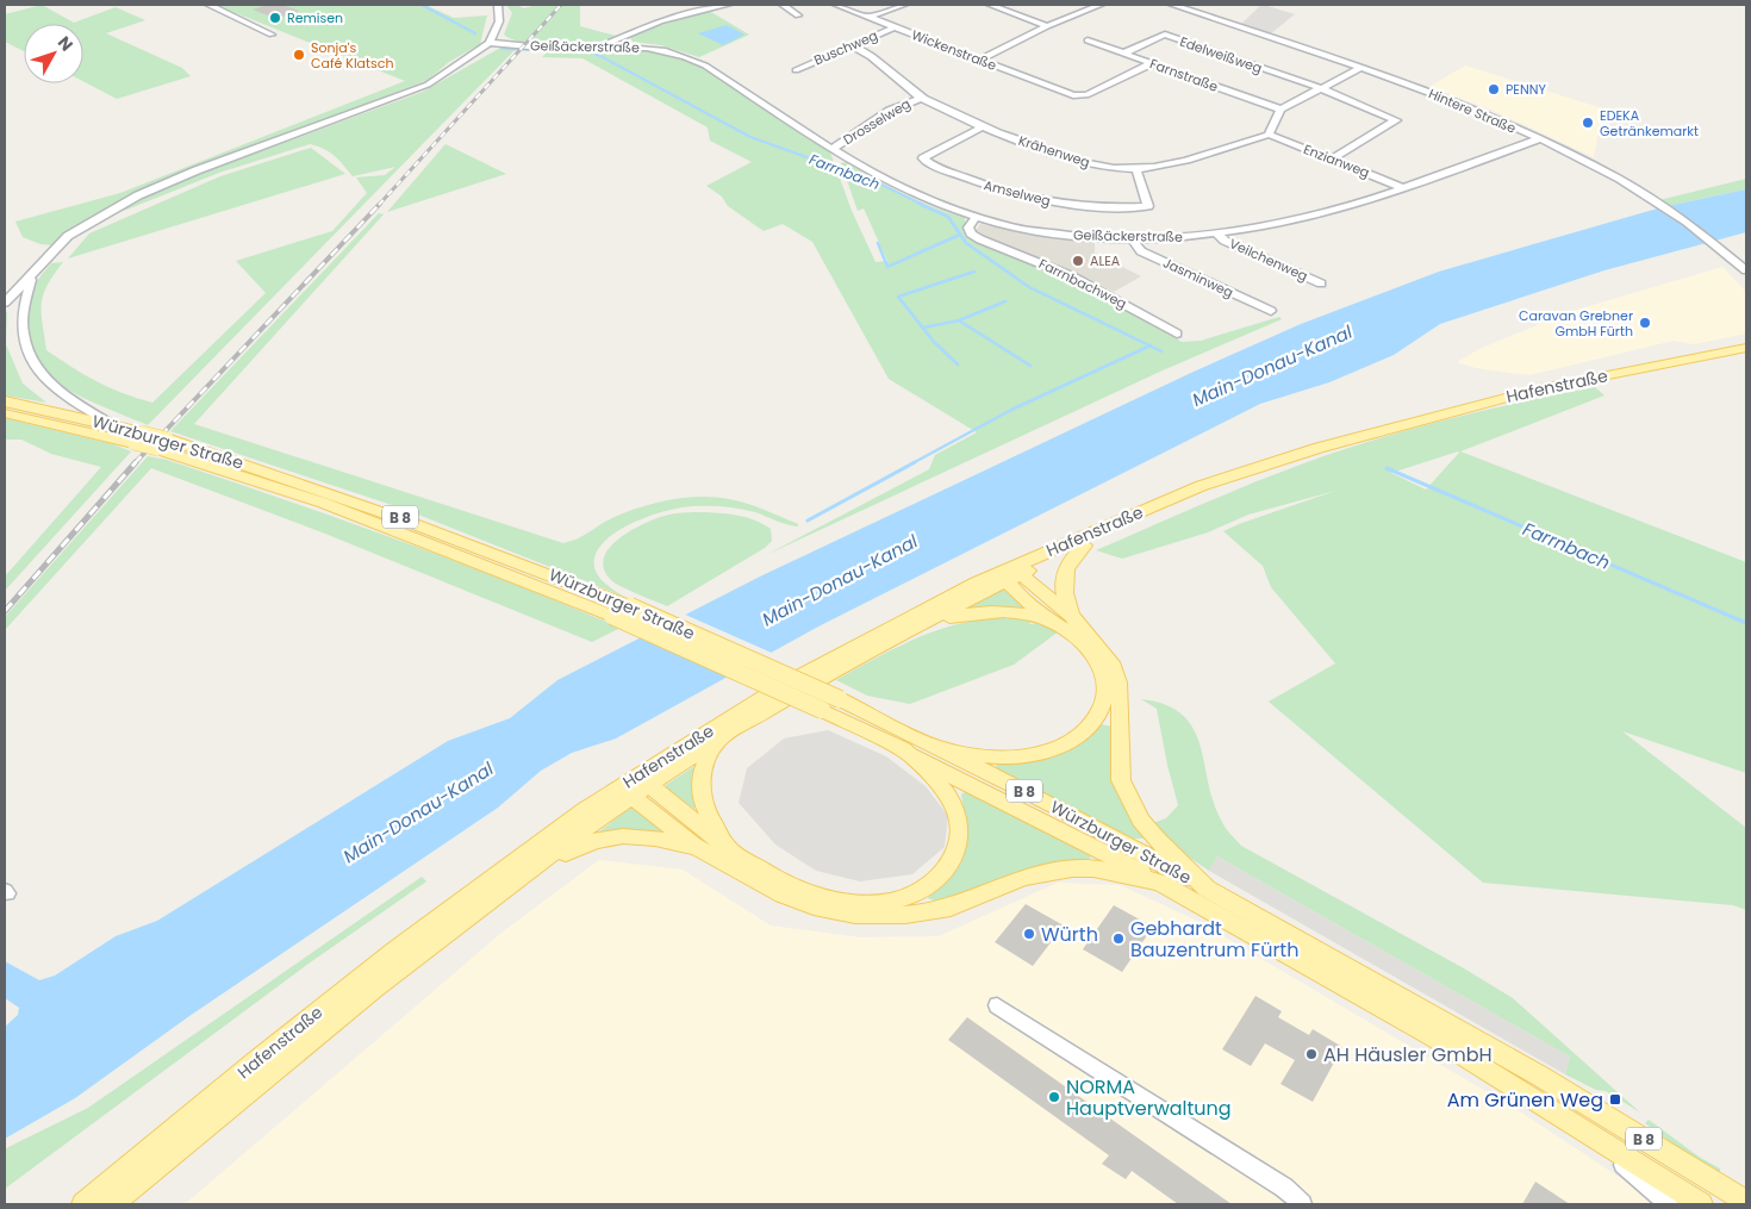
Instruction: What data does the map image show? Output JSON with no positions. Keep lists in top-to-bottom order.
{
  "streets": {
    "main road": ["Hafenstraße", "Würzburger Straße", "B 8"],
    "street": [
      "Geißäckerstraße",
      "Buschweg",
      "Wickenstraße",
      "Edelweißweg",
      "Farnstraße",
      "Hintere Straße",
      "Drosselweg",
      "Krähenweg",
      "Enzianweg",
      "Amselweg",
      "Veilchenweg",
      "Jasminweg",
      "Farrnbachweg"
    ]
  },
  "crossings": [
    ["Geißäckerstraße", "Hintere Straße"],
    ["Geißäckerstraße", "Drosselweg"],
    ["Geißäckerstraße", "Enzianweg"],
    ["Geißäckerstraße", "Veilchenweg"],
    ["Geißäckerstraße", "Jasminweg"],
    ["Geißäckerstraße", "Farrnbachweg"],
    ["Buschweg", "Wickenstraße"],
    ["Buschweg", "Krähenweg"],
    ["Wickenstraße", "Farnstraße"],
    ["Edelweißweg", "Farnstraße"],
    ["Edelweißweg", "Enzianweg"],
    ["Drosselweg", "Krähenweg"],
    ["Krähenweg", "Enzianweg"],
    ["Krähenweg", "Amselweg"],
    ["Würzburger Straße", "B 8"]
  ],
  "water": ["Farrnbach", "Main-Donau-Kanal"],
  "places": {
    "other": [
      "Remisen",
      "Sonja's Café Klatsch",
      "PENNY",
      "EDEKA Getränkemarkt",
      "ALEA",
      "Caravan Grebner GmbH Fürth",
      "Würth",
      "Gebhardt Bauzentrum Fürth",
      "AH Häusler GmbH",
      "NORMA Hauptverwaltung"
    ],
    "transit": ["Am Grünen Weg"]
  },
  "north": "top right"
}
